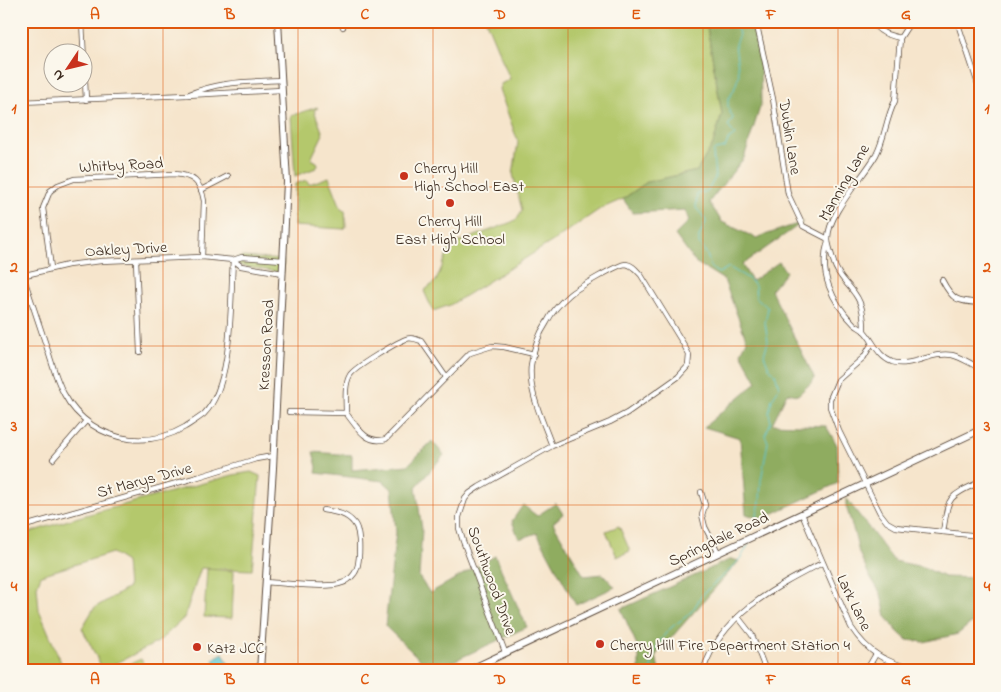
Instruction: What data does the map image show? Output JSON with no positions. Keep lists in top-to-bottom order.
{
  "streets": {
    "street": [
      "Dublin Lane",
      "Whitby Road",
      "Manning Lane",
      "Oakley Drive",
      "Kresson Road",
      "St Marys Drive",
      "Springdale Road",
      "Southwood Drive",
      "Lark Lane"
    ]
  },
  "crossings": [
    ["Dublin Lane", "Manning Lane"],
    ["Whitby Road", "Oakley Drive"],
    ["Kresson Road", "St Marys Drive"],
    ["Springdale Road", "Southwood Drive"],
    ["Springdale Road", "Lark Lane"]
  ],
  "places": [
    "Cherry Hill High School East",
    "Cherry Hill East High School",
    "Cherry Hill Fire Department Station 4",
    "Katz JCC"
  ],
  "north": "bottom left",
  "grid": {
    "columns": [
      "A",
      "B",
      "C",
      "D",
      "E",
      "F",
      "G"
    ],
    "rows": [
      "1",
      "2",
      "3",
      "4"
    ]
  }
}
